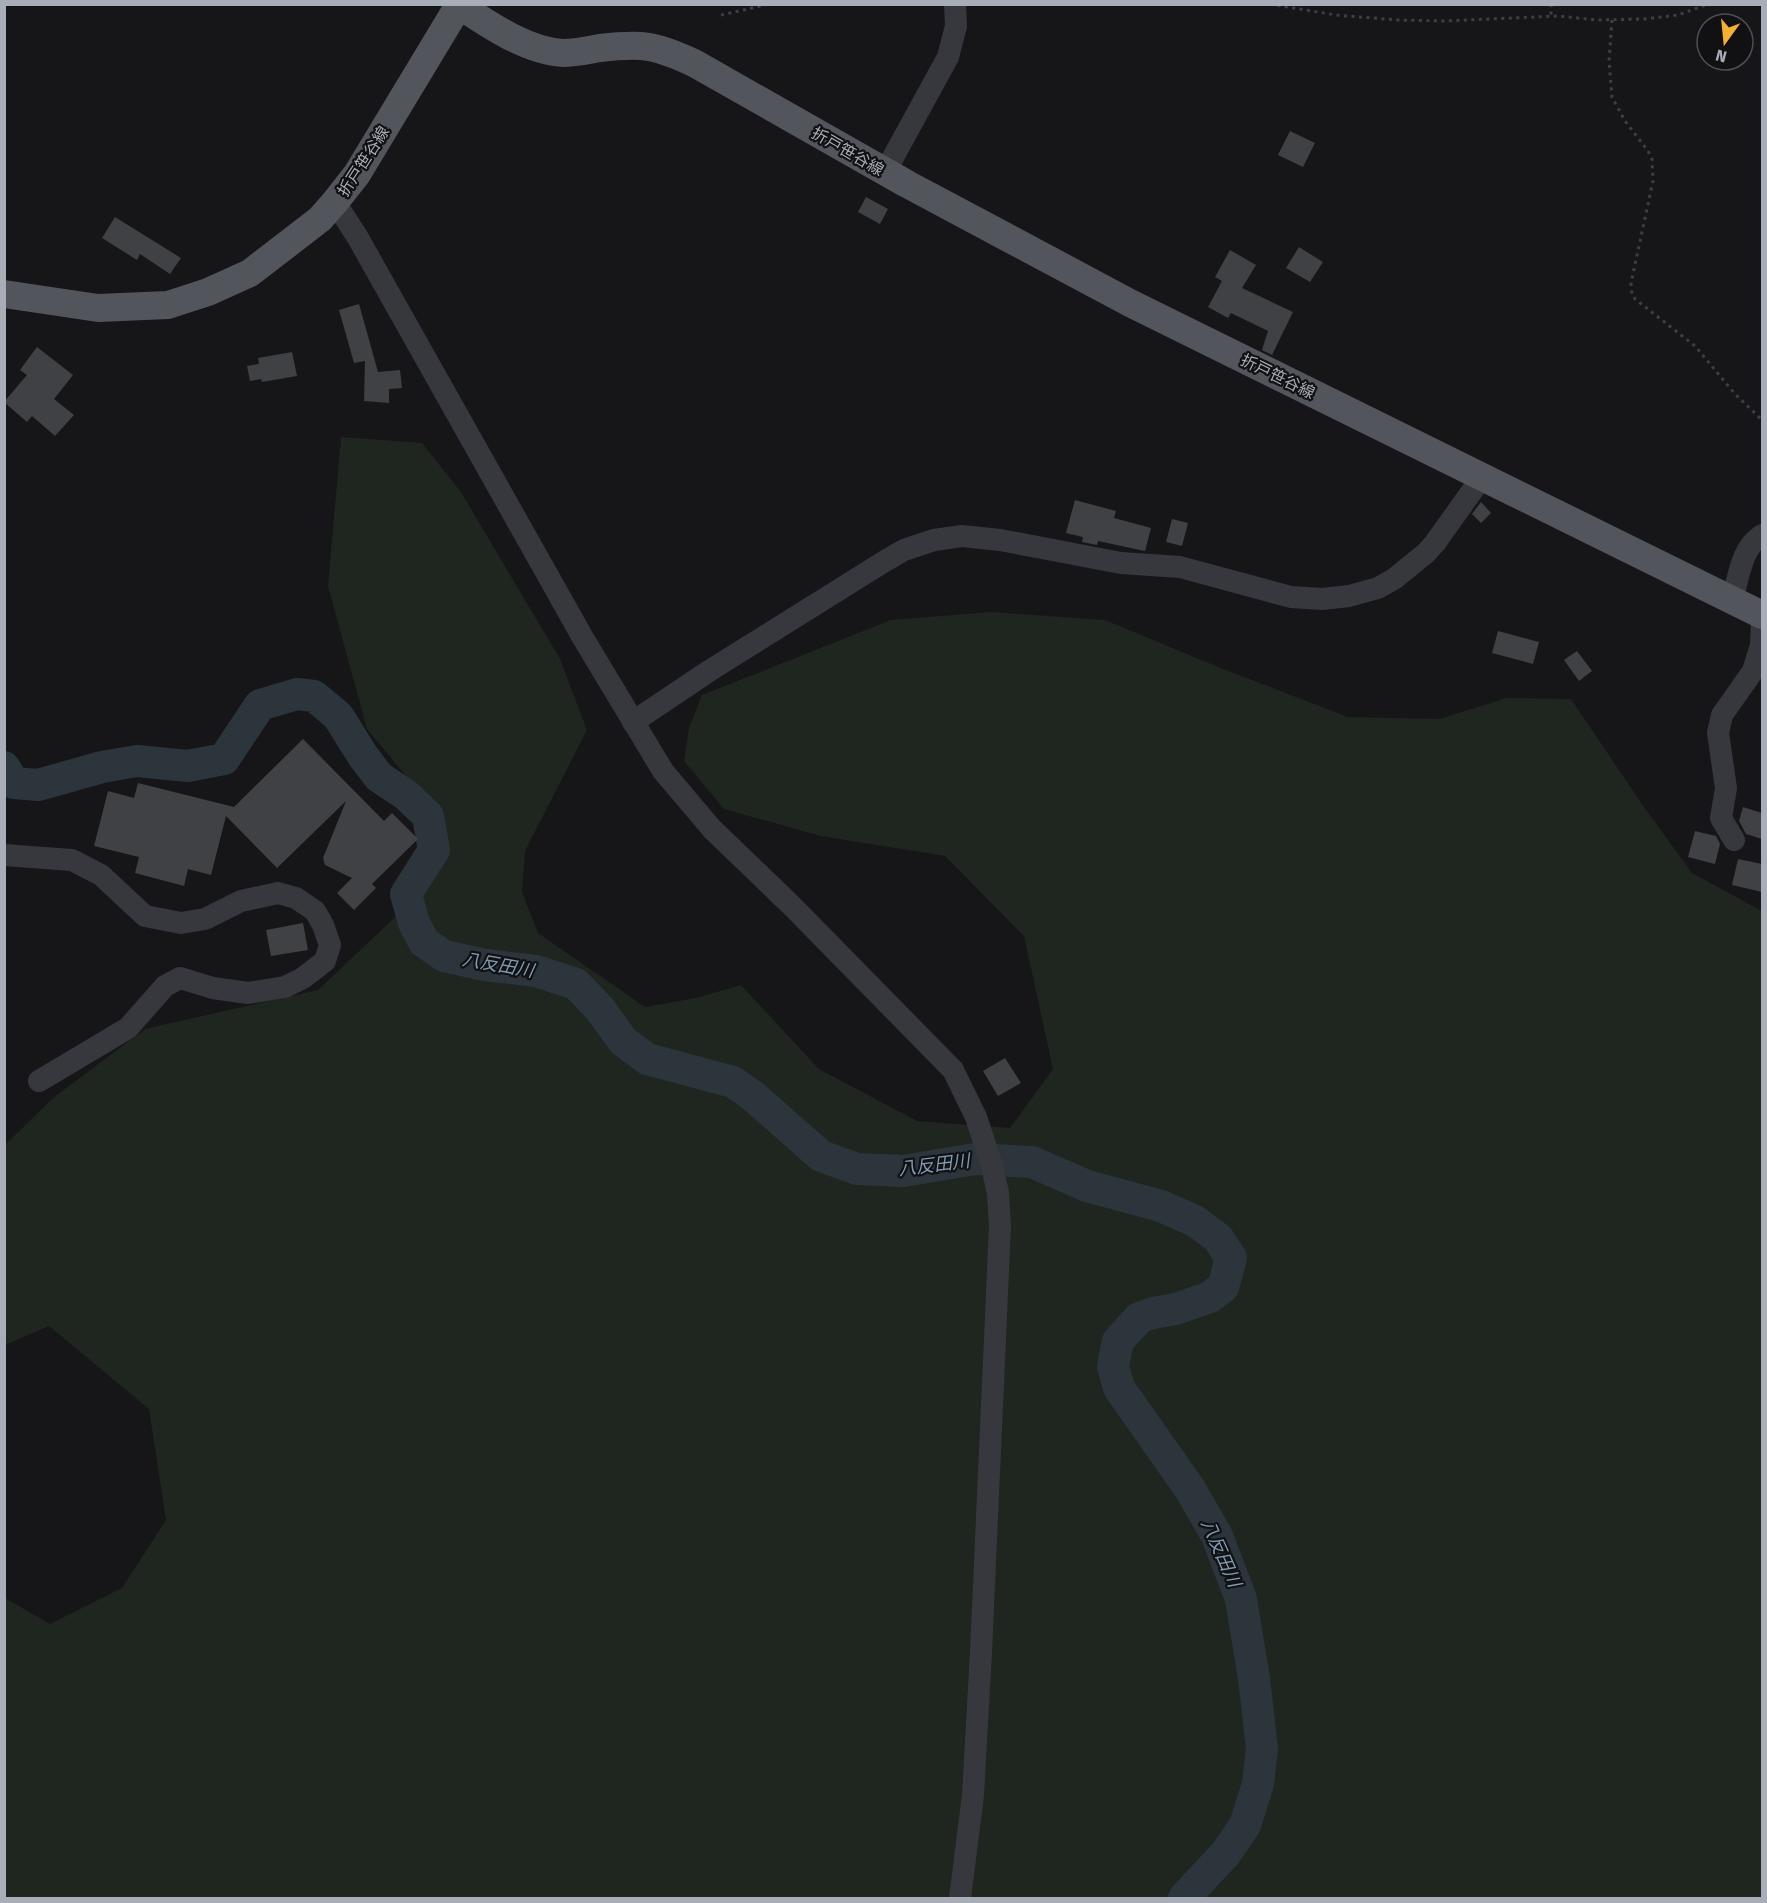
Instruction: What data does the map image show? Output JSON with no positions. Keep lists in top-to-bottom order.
{
  "streets": {
    "main road": ["折戸笹谷線"]
  },
  "water": ["八反田川"],
  "north": "bottom"
}
